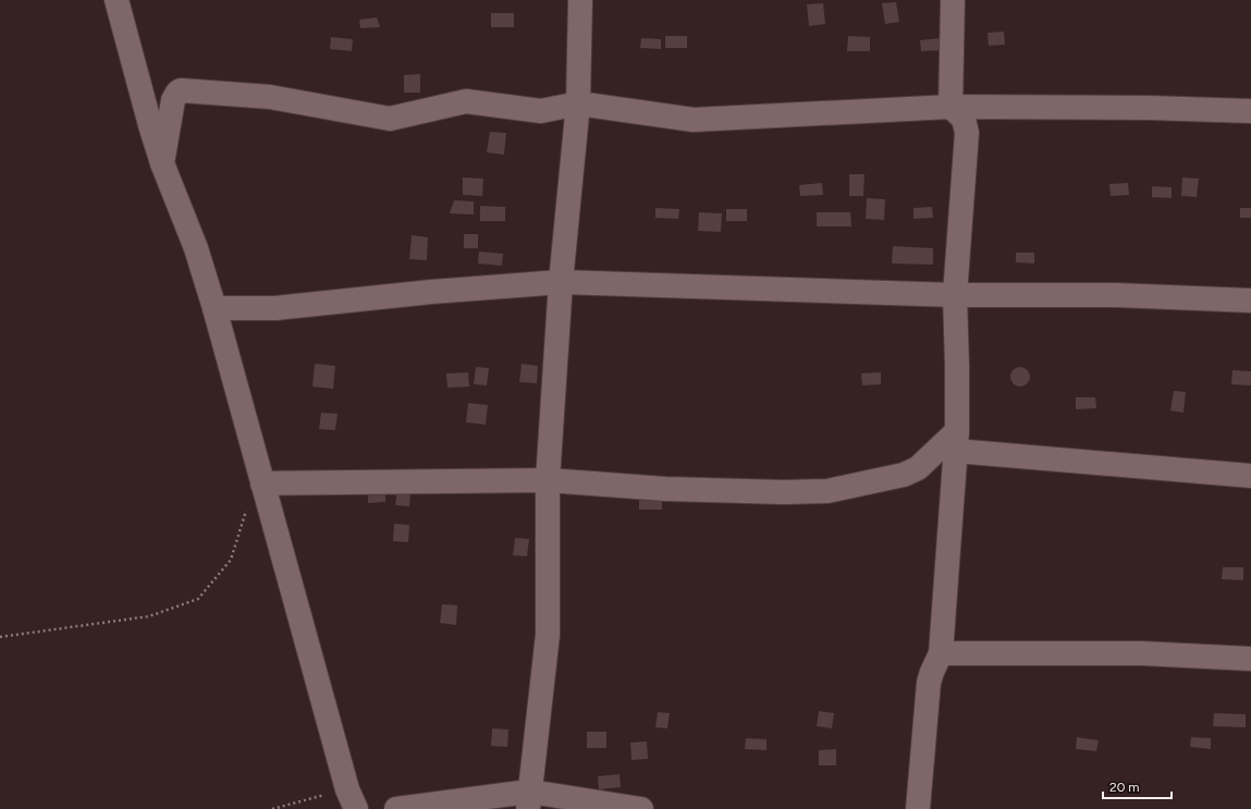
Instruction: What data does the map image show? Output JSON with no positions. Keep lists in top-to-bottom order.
{
  "scale_bar": "20 m"
}
